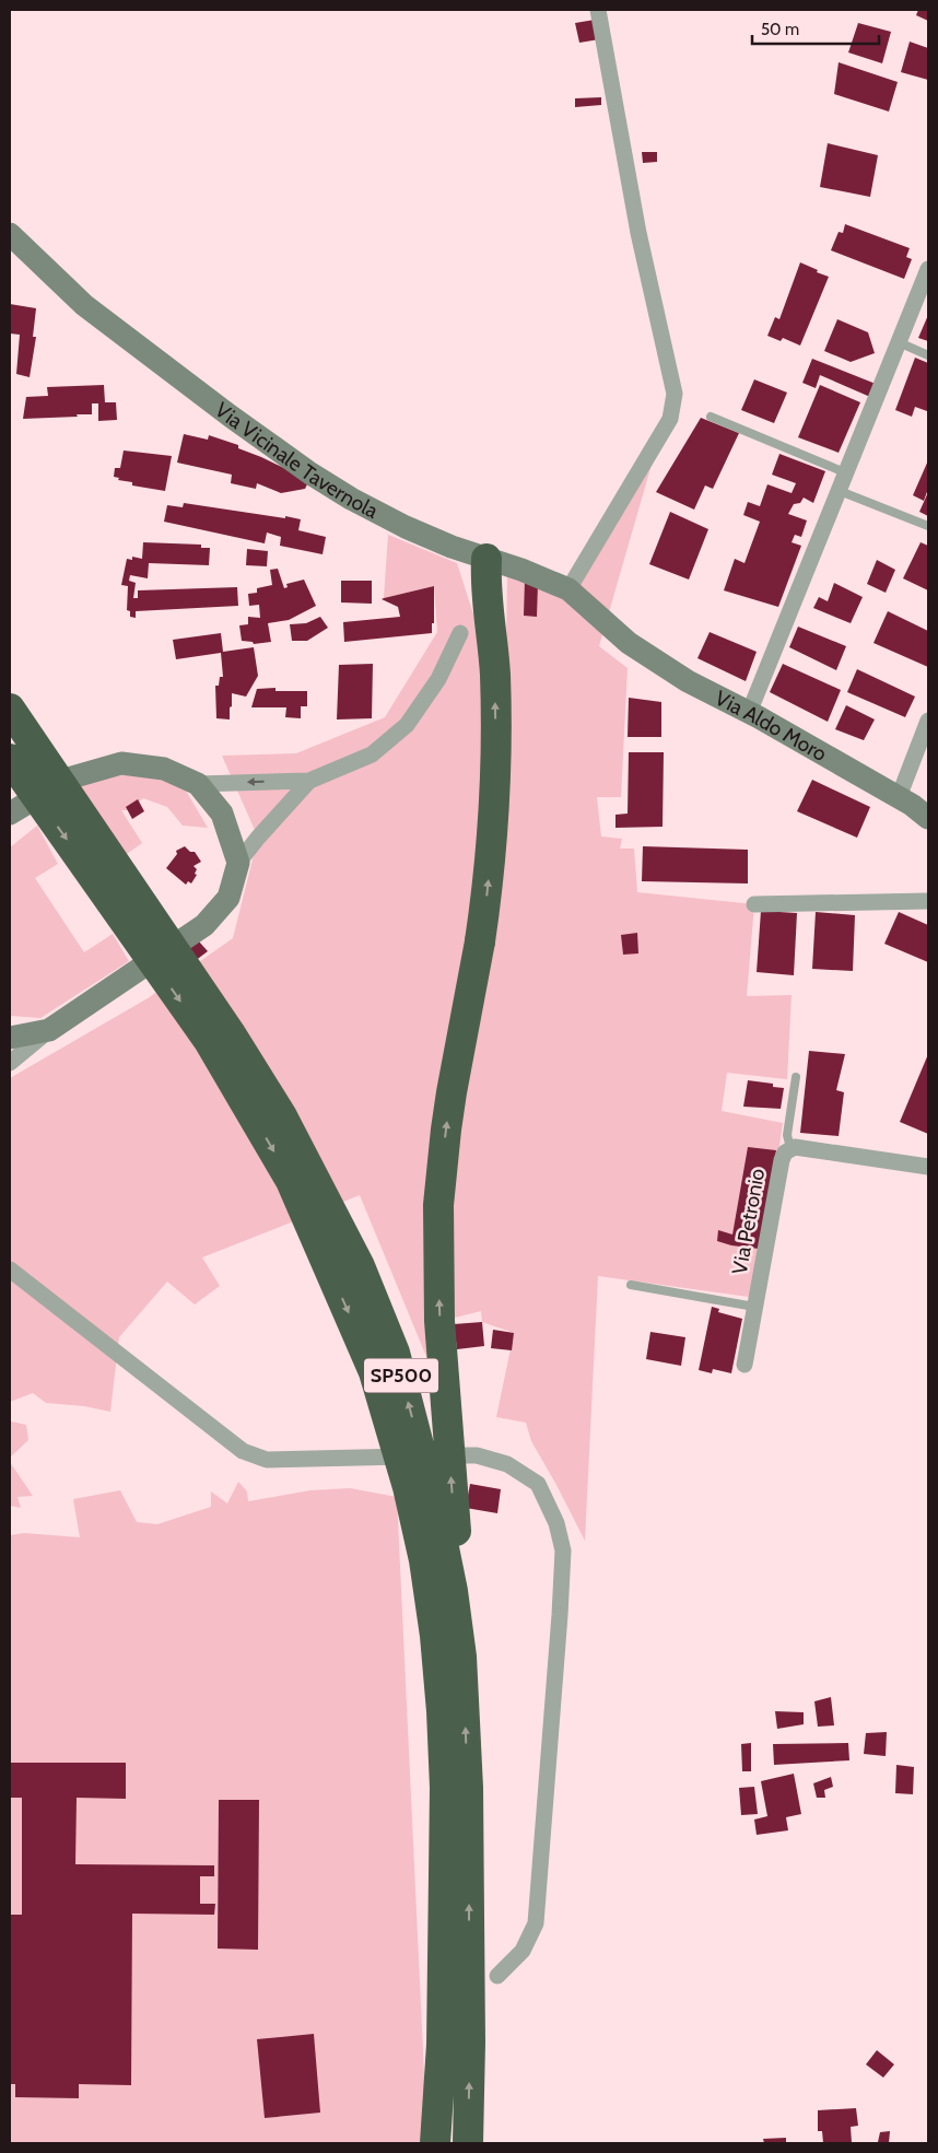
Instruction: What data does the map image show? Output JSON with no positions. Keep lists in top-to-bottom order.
{
  "streets": {
    "highway": ["SP500"],
    "street": ["Via Vicinale Tavernola", "Via Aldo Moro", "Via Petronio"]
  },
  "crossings": [
    ["Via Vicinale Tavernola", "Via Aldo Moro"]
  ],
  "scale_bar": "50 m"
}
